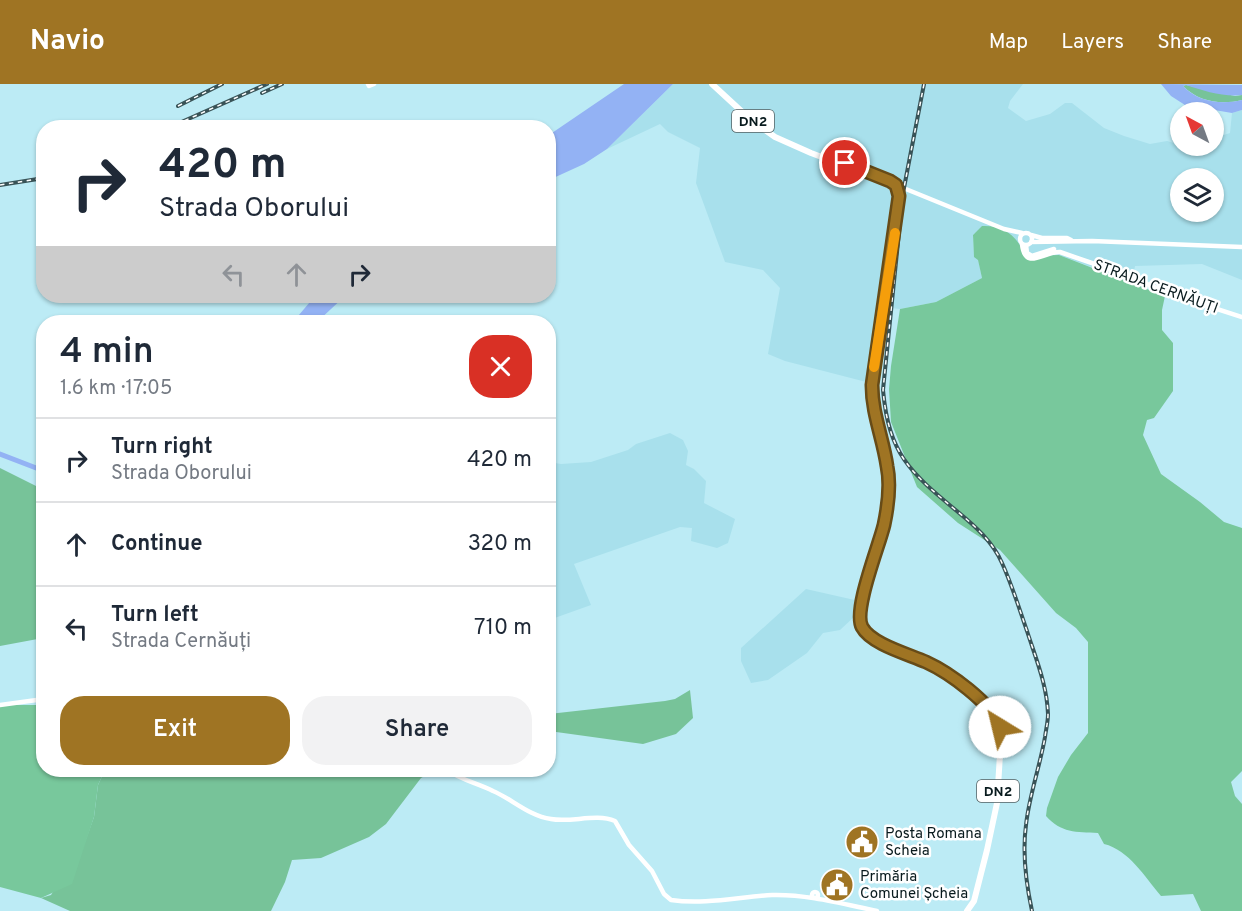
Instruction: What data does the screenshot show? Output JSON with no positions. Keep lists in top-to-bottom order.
{
  "streets": {
    "main road": ["DN2", "STRADA CERNĂUȚI"]
  },
  "crossings": [
    ["DN2", "STRADA CERNĂUȚI"]
  ],
  "places": {
    "public building": ["Posta Romana Scheia", "Primăria Comunei Șcheia"]
  },
  "north": "top left",
  "page": {
    "header": "Navio",
    "nav": ["Map", "Layers", "Share"],
    "turn": ["420 m", "Strada Oborului"],
    "heading": ["4 min", "1.6 km · 17:05"],
    "list": [
      {
        "name": "Turn right",
        "note": "Strada Oborului",
        "value": "420 m"
      },
      {
        "name": "Continue",
        "value": "320 m"
      },
      {
        "name": "Turn left",
        "note": "Strada Cernăuți",
        "value": "710 m"
      }
    ],
    "buttons": ["Exit", "Share"]
  }
}
